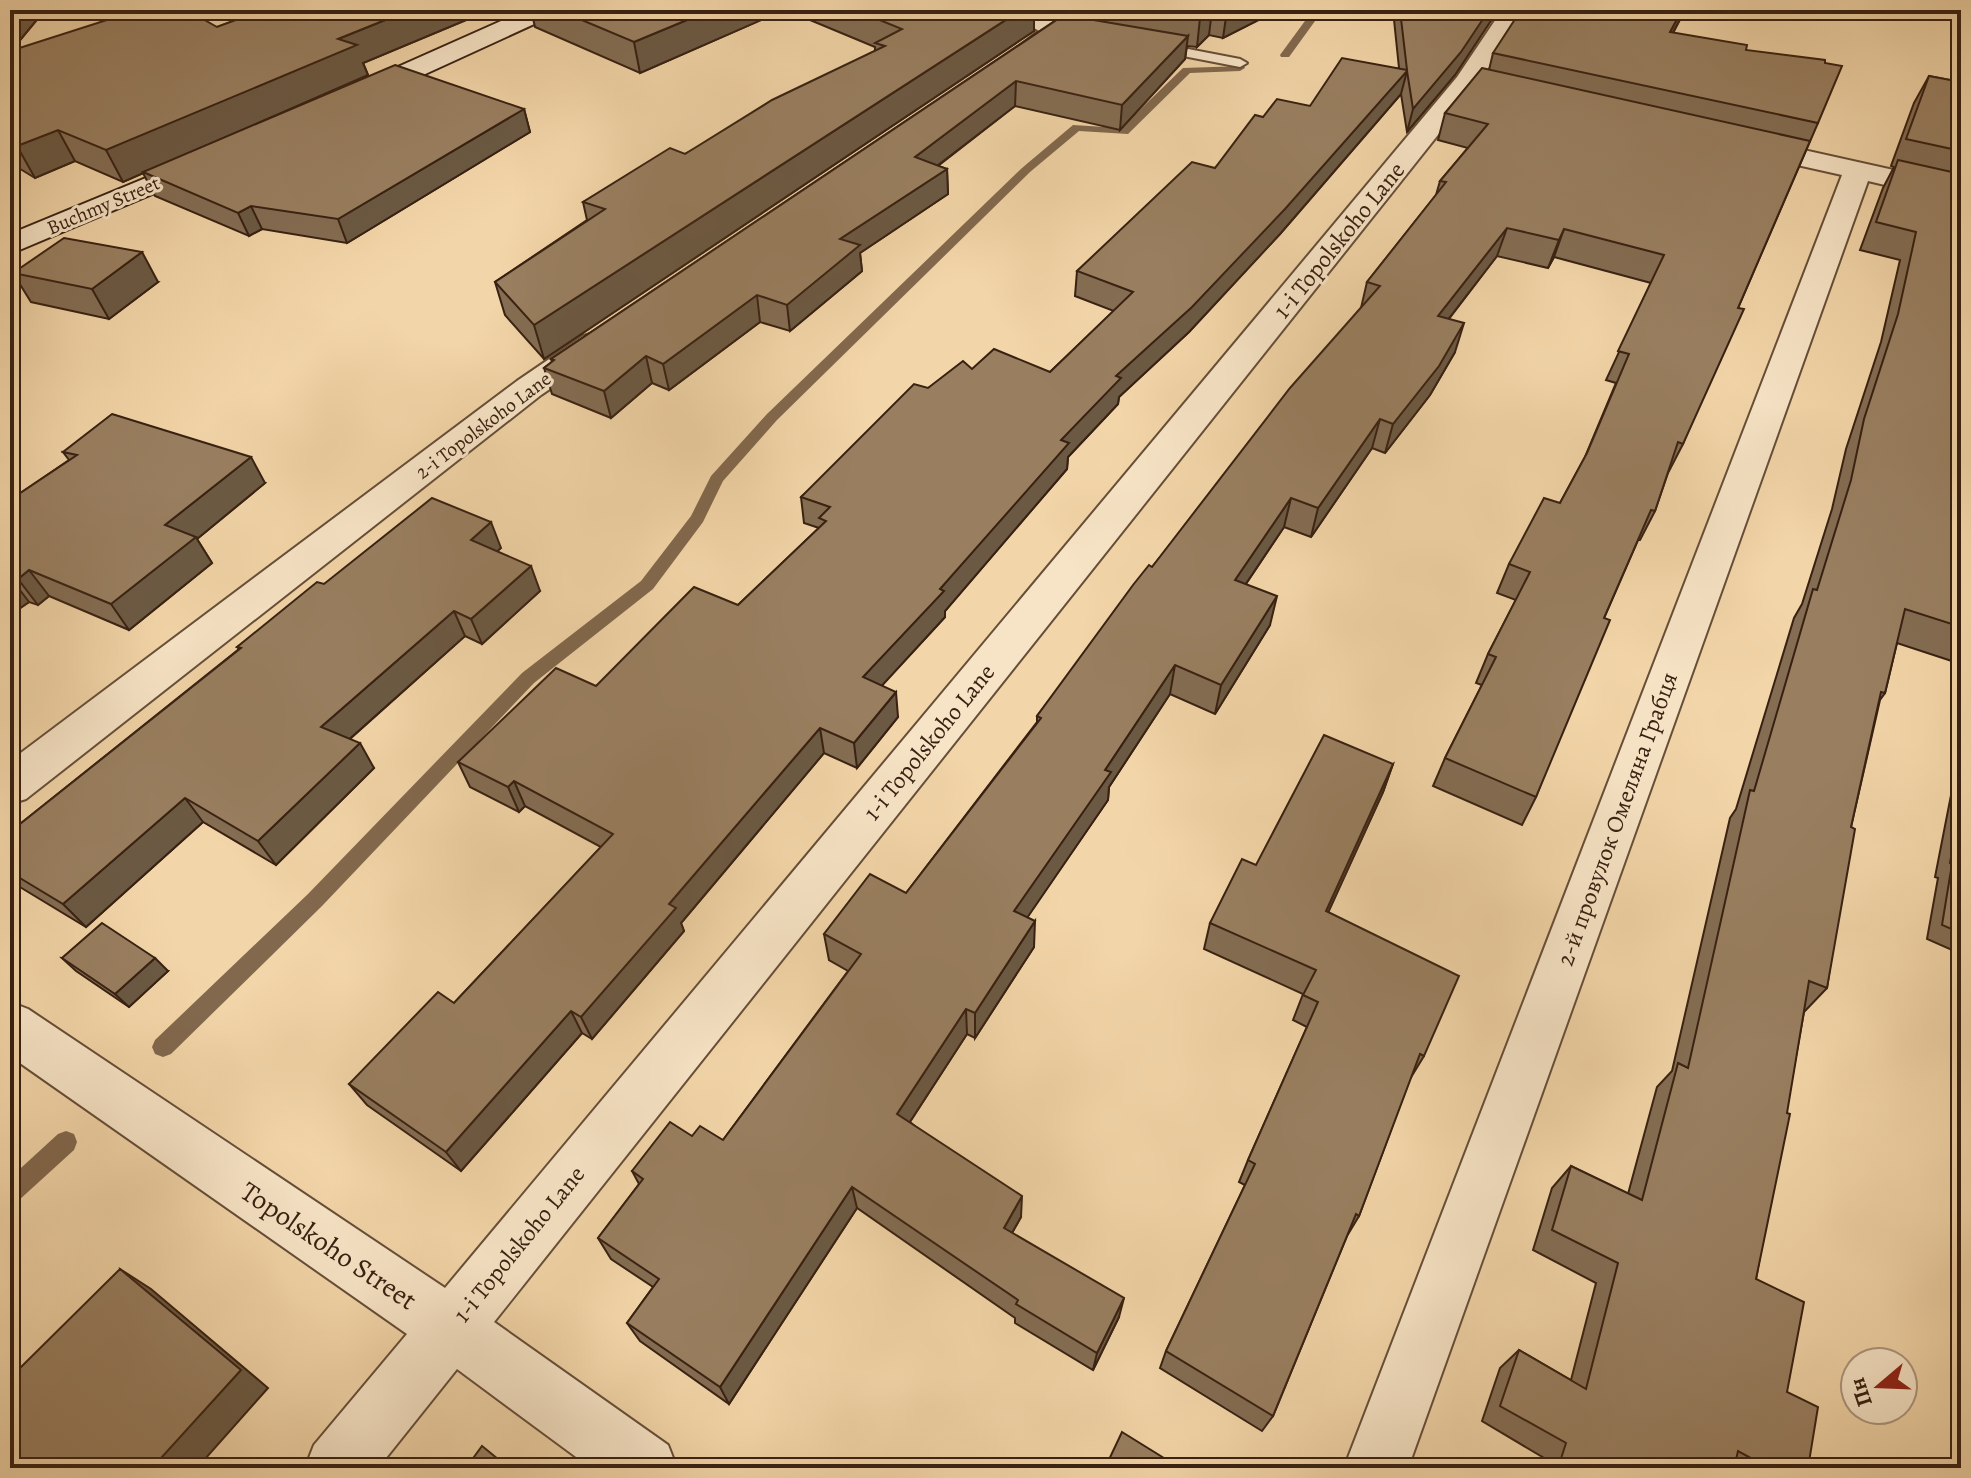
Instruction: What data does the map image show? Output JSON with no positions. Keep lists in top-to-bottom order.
{
  "streets": {
    "street": [
      "Buchmy Street",
      "1-i Topolskoho Lane",
      "2-i Topolskoho Lane",
      "2-й провулок Омеляна Грабця",
      "Topolskoho Street"
    ]
  },
  "crossings": [
    ["1-i Topolskoho Lane", "Topolskoho Street"]
  ],
  "north": "left"
}
